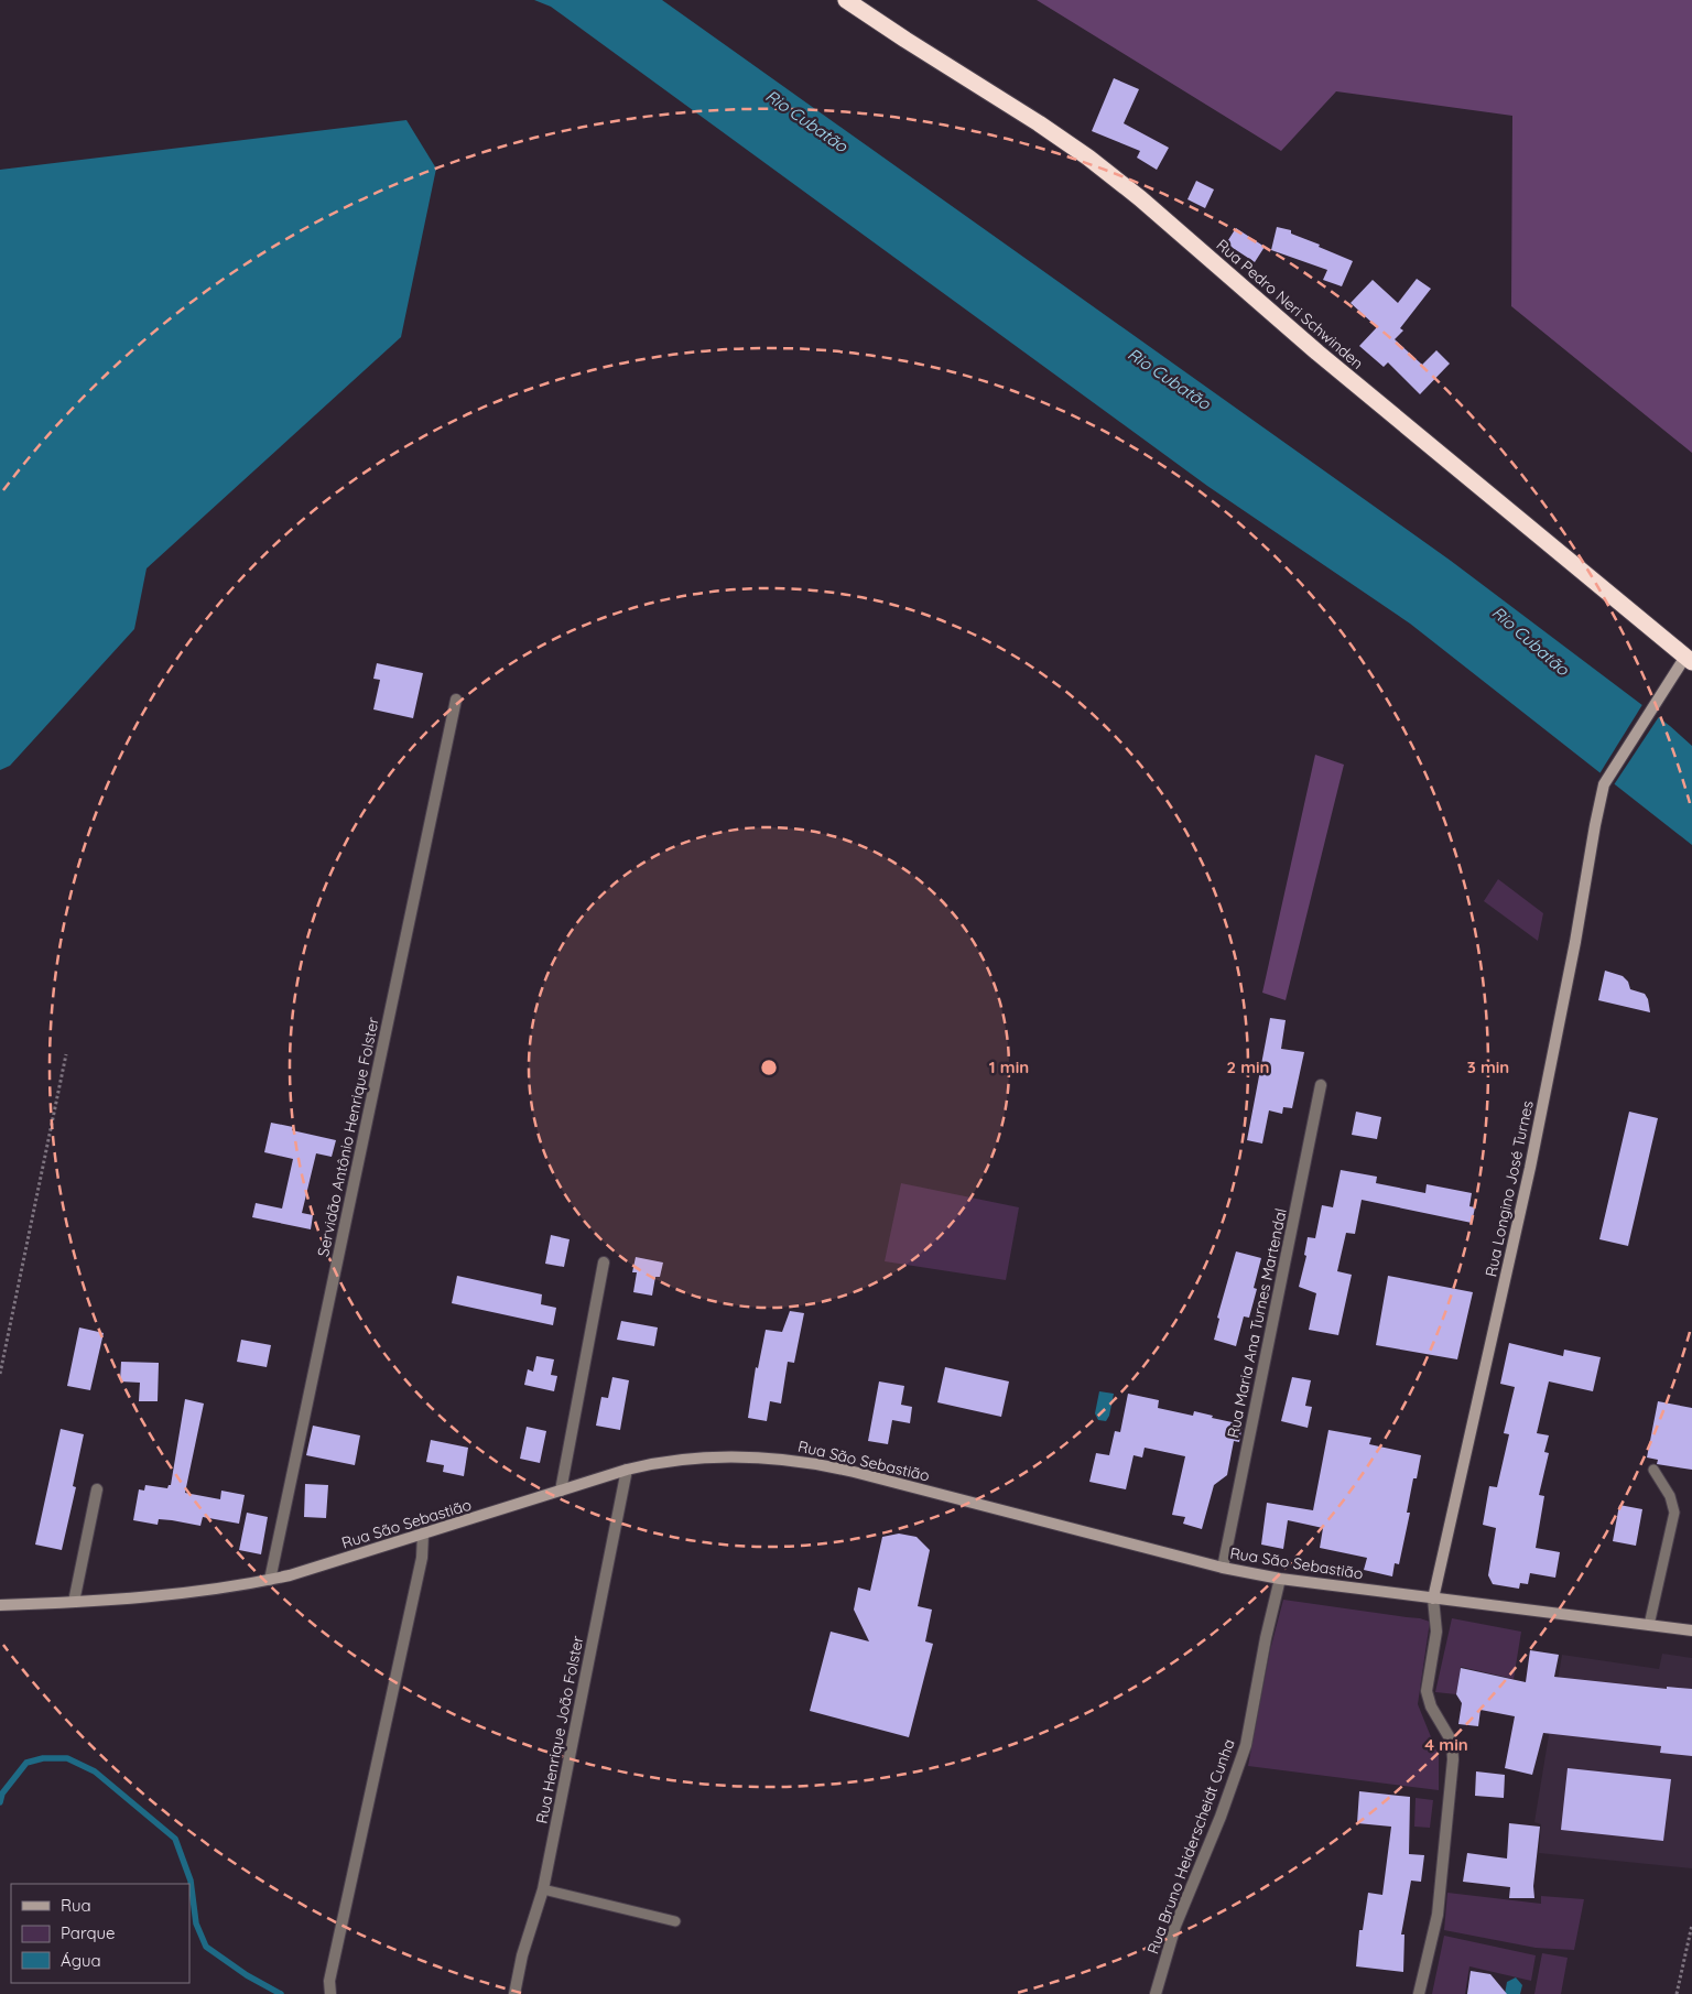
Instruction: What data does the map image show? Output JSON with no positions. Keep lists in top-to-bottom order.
{
  "streets": {
    "highway": ["Rua Pedro Neri Schwinden"],
    "main road": ["Rua Longino José Turnes", "Rua São Sebastião"],
    "street": [
      "Servidão Antônio Henrique Folster",
      "Rua Maria Ana Turnes Martendal",
      "Rua Henrique João Folster",
      "Rua Bruno Heiderscheidt Cunha"
    ]
  },
  "crossings": [
    ["Rua Pedro Neri Schwinden", "Rua Longino José Turnes"],
    ["Servidão Antônio Henrique Folster", "Rua São Sebastião"],
    ["Rua Longino José Turnes", "Rua São Sebastião"],
    ["Rua Maria Ana Turnes Martendal", "Rua São Sebastião"],
    ["Rua São Sebastião", "Rua Henrique João Folster"],
    ["Rua São Sebastião", "Rua Bruno Heiderscheidt Cunha"]
  ],
  "water": ["Rio Cubatão"],
  "legend": ["Rua", "Parque", "Água"],
  "rings": [
    "1 min",
    "2 min",
    "3 min",
    "4 min"
  ]
}
